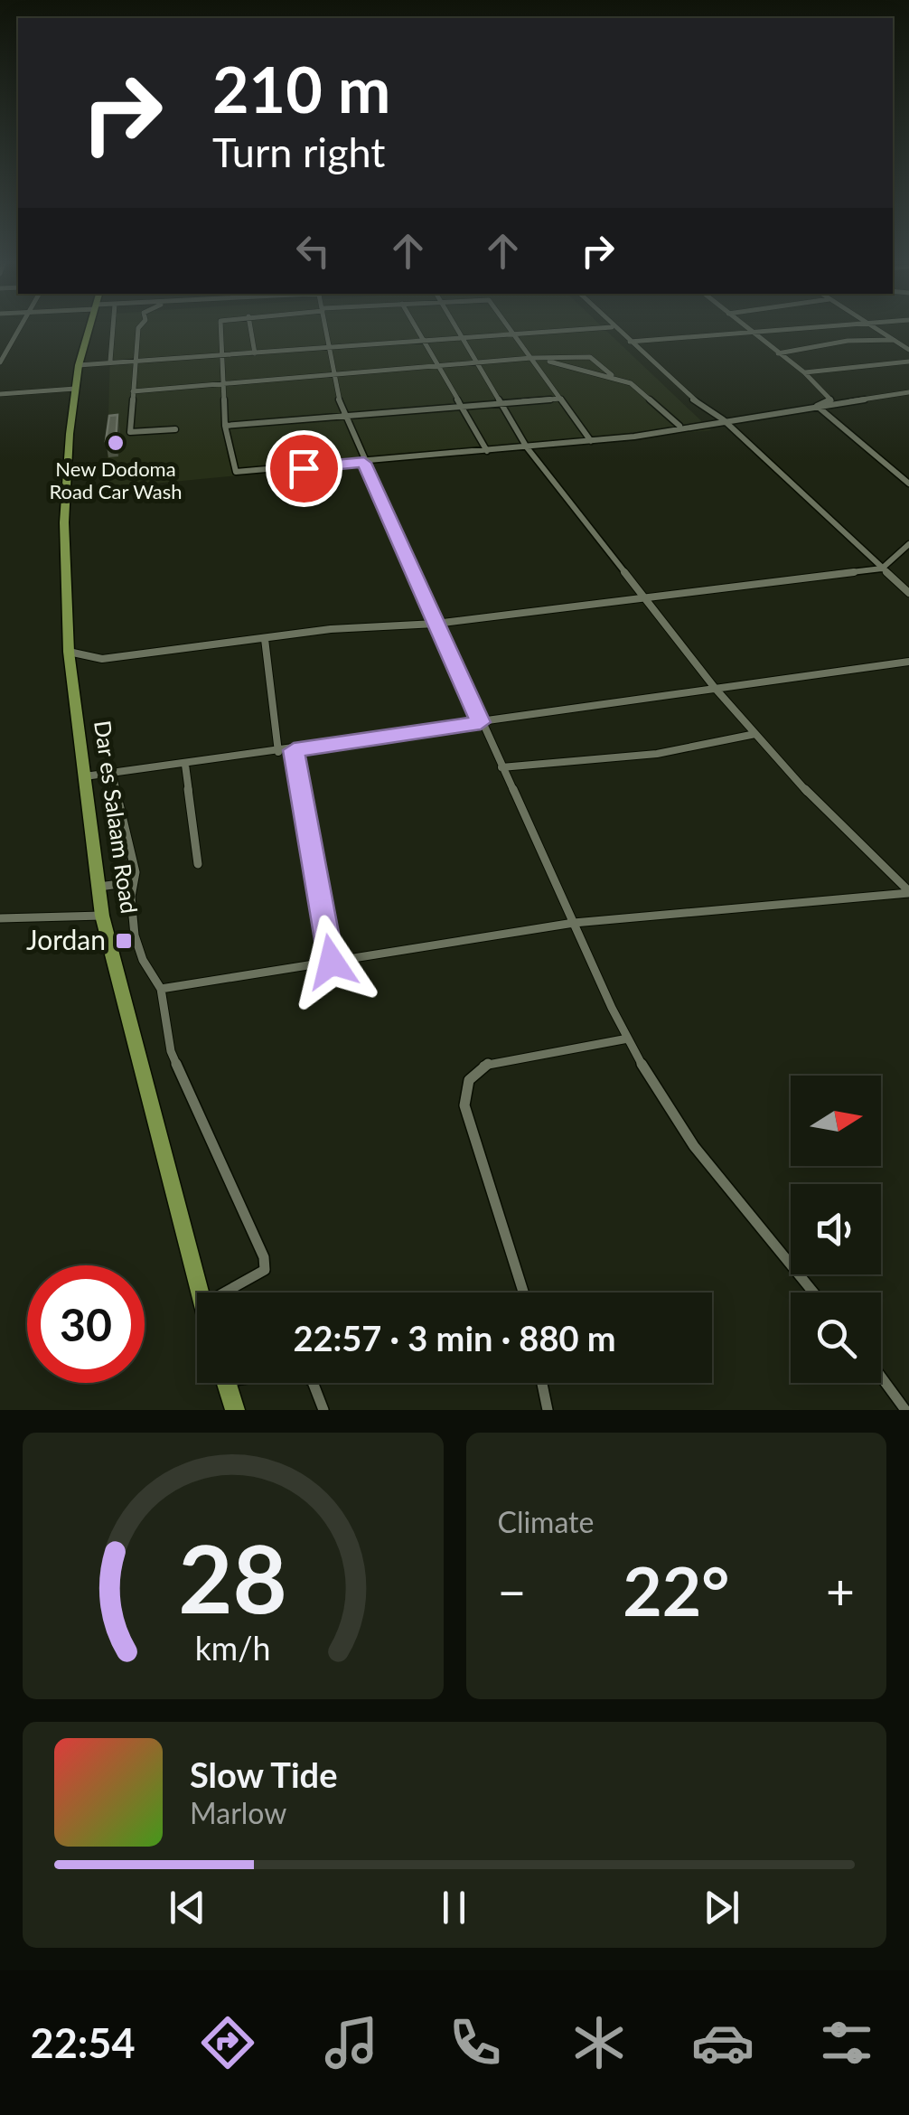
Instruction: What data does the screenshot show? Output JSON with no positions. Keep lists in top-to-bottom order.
{
  "streets": {
    "highway": ["Dar es Salaam Road"]
  },
  "places": {
    "other": ["New Dodoma Road Car Wash"],
    "transit": ["Jordan"]
  },
  "north": "right",
  "page": {
    "turn": ["210 m", "Turn right"],
    "limit": "30",
    "trip": "22:57 · 3 min · 880 m",
    "tile": "Climate",
    "heat": ["−", "22°", "+"],
    "song": ["Slow Tide", "Marlow"],
    "tabs": "22:54",
    "gauge": ["28", "km/h"]
  }
}
